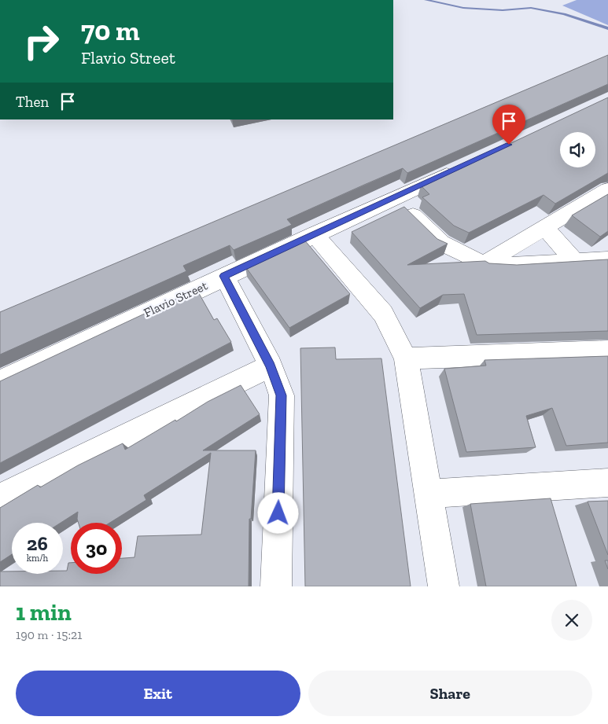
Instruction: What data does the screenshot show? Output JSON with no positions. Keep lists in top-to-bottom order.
{
  "streets": {
    "street": ["Flavio Street"]
  },
  "page": {
    "turn": ["70 m", "Flavio Street"],
    "then": "Then",
    "speed": "26 km/h",
    "limit": "30",
    "heading": ["1 min", "190 m · 15:21"],
    "buttons": ["Exit", "Share"]
  }
}
